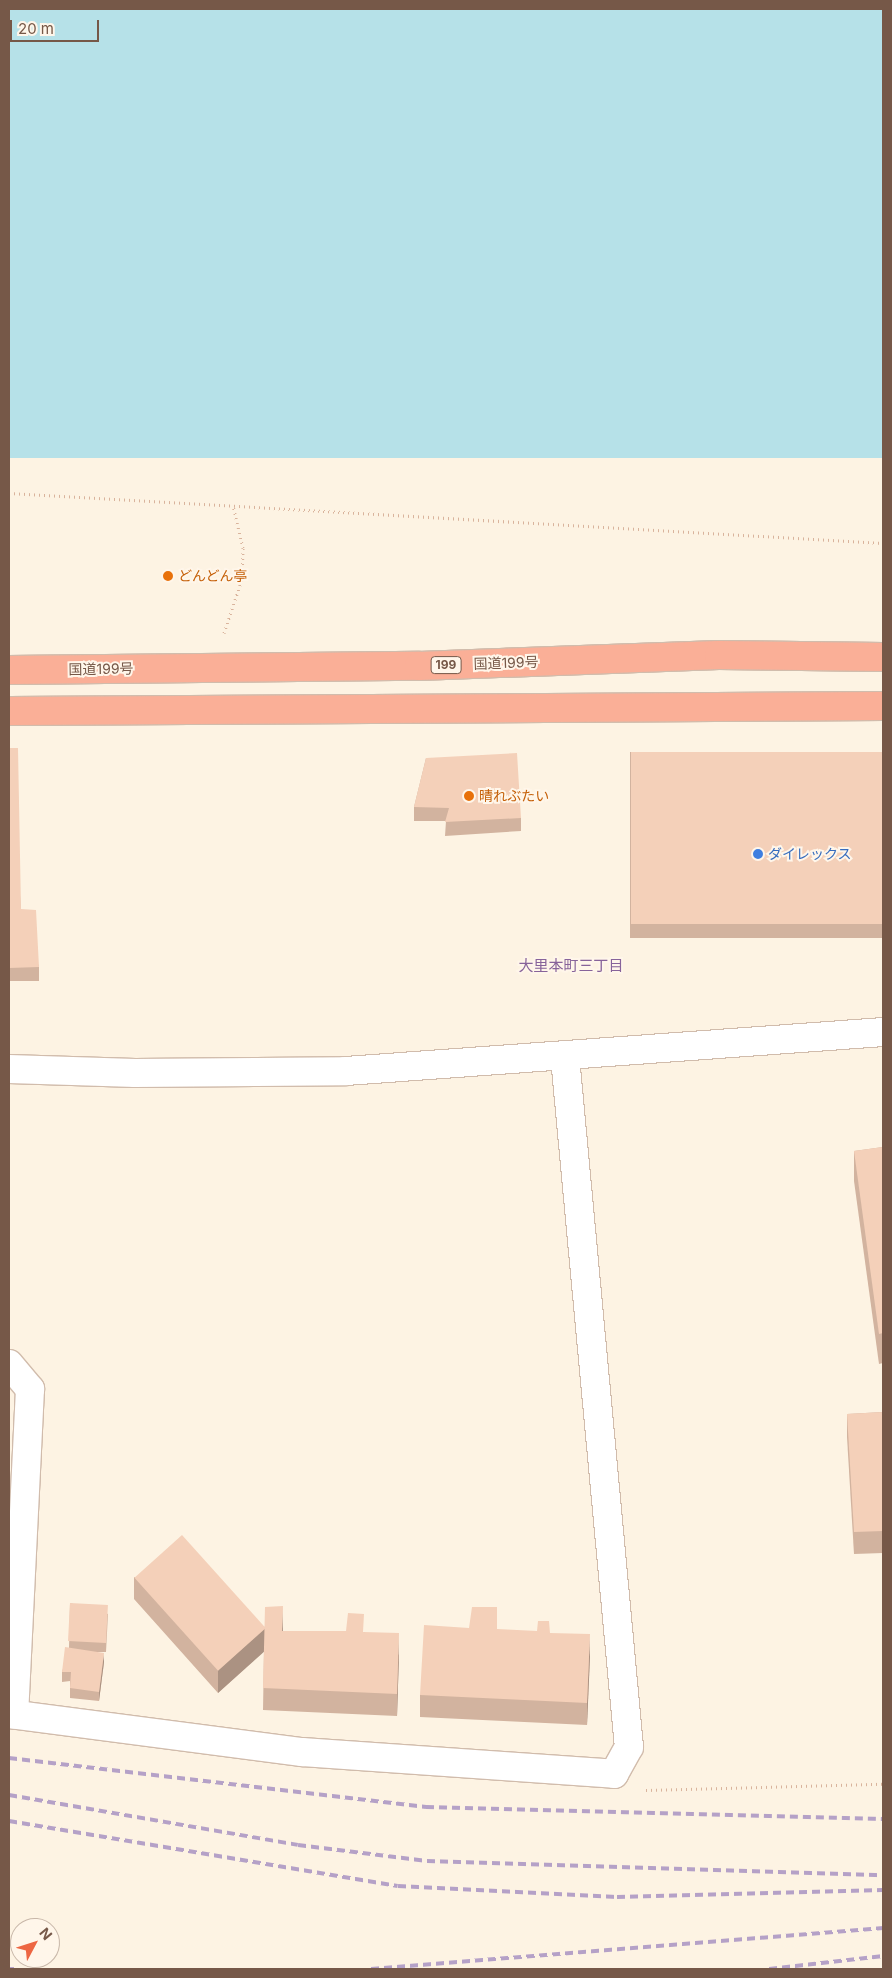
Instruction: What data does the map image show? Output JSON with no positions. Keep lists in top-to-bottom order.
{
  "streets": {
    "highway": ["国道199号", "199"]
  },
  "districts": ["大里本町三丁目"],
  "places": ["どんどん亭", "晴れぶたい", "ダイレックス"],
  "scale_bar": "20 m",
  "north": "top right"
}
